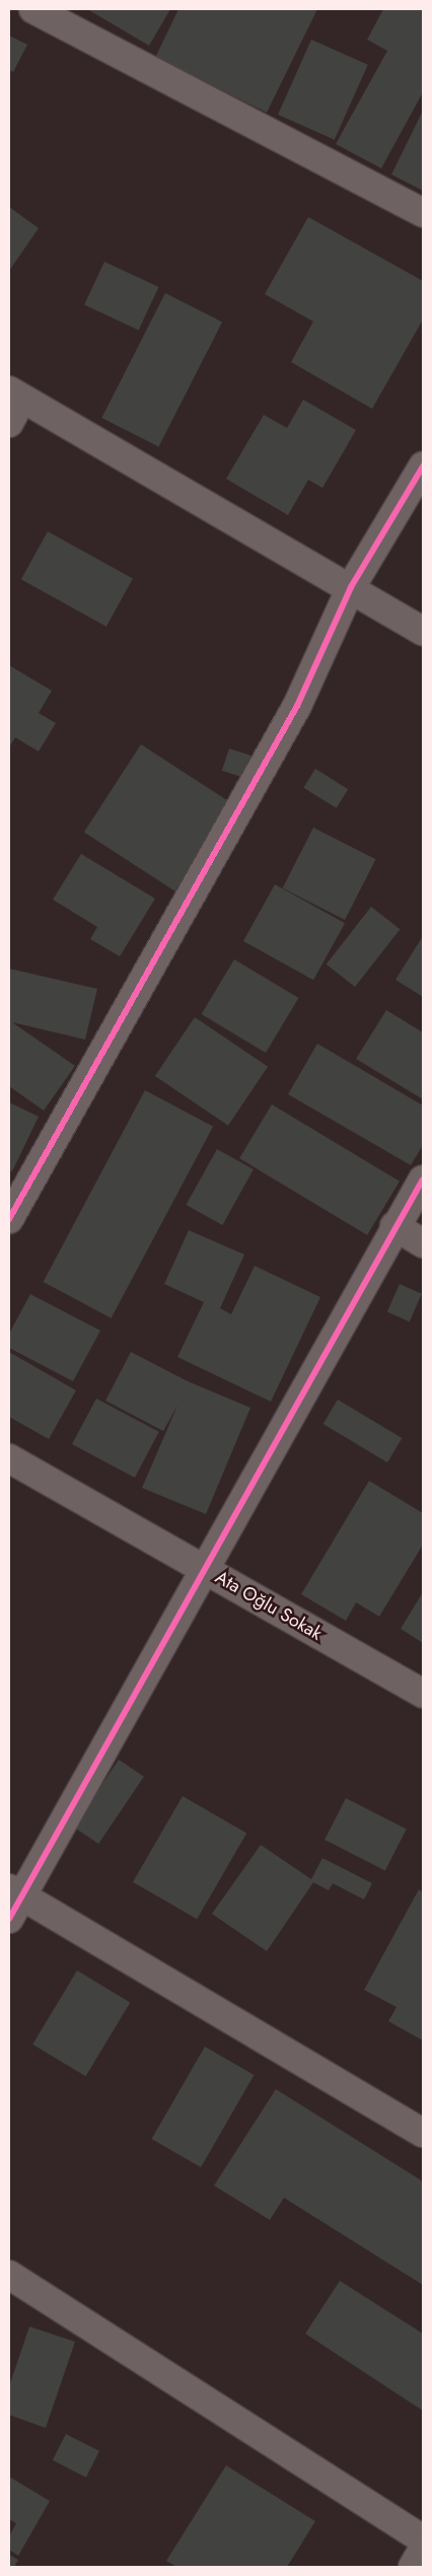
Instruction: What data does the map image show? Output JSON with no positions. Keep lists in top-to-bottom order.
{
  "streets": {
    "street": ["Ata Oğlu Sokak"]
  }
}
